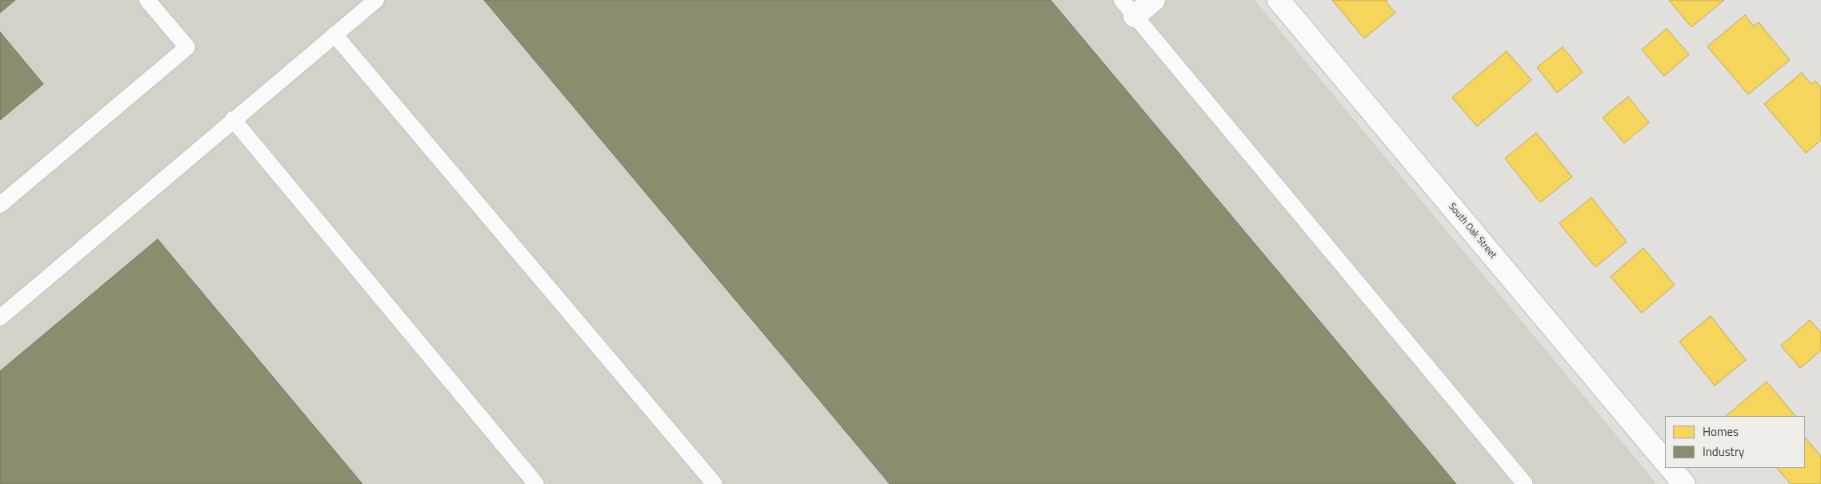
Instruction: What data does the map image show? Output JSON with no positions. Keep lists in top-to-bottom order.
{
  "streets": {
    "street": ["South Oak Street"]
  },
  "legend": ["Homes", "Industry"]
}
